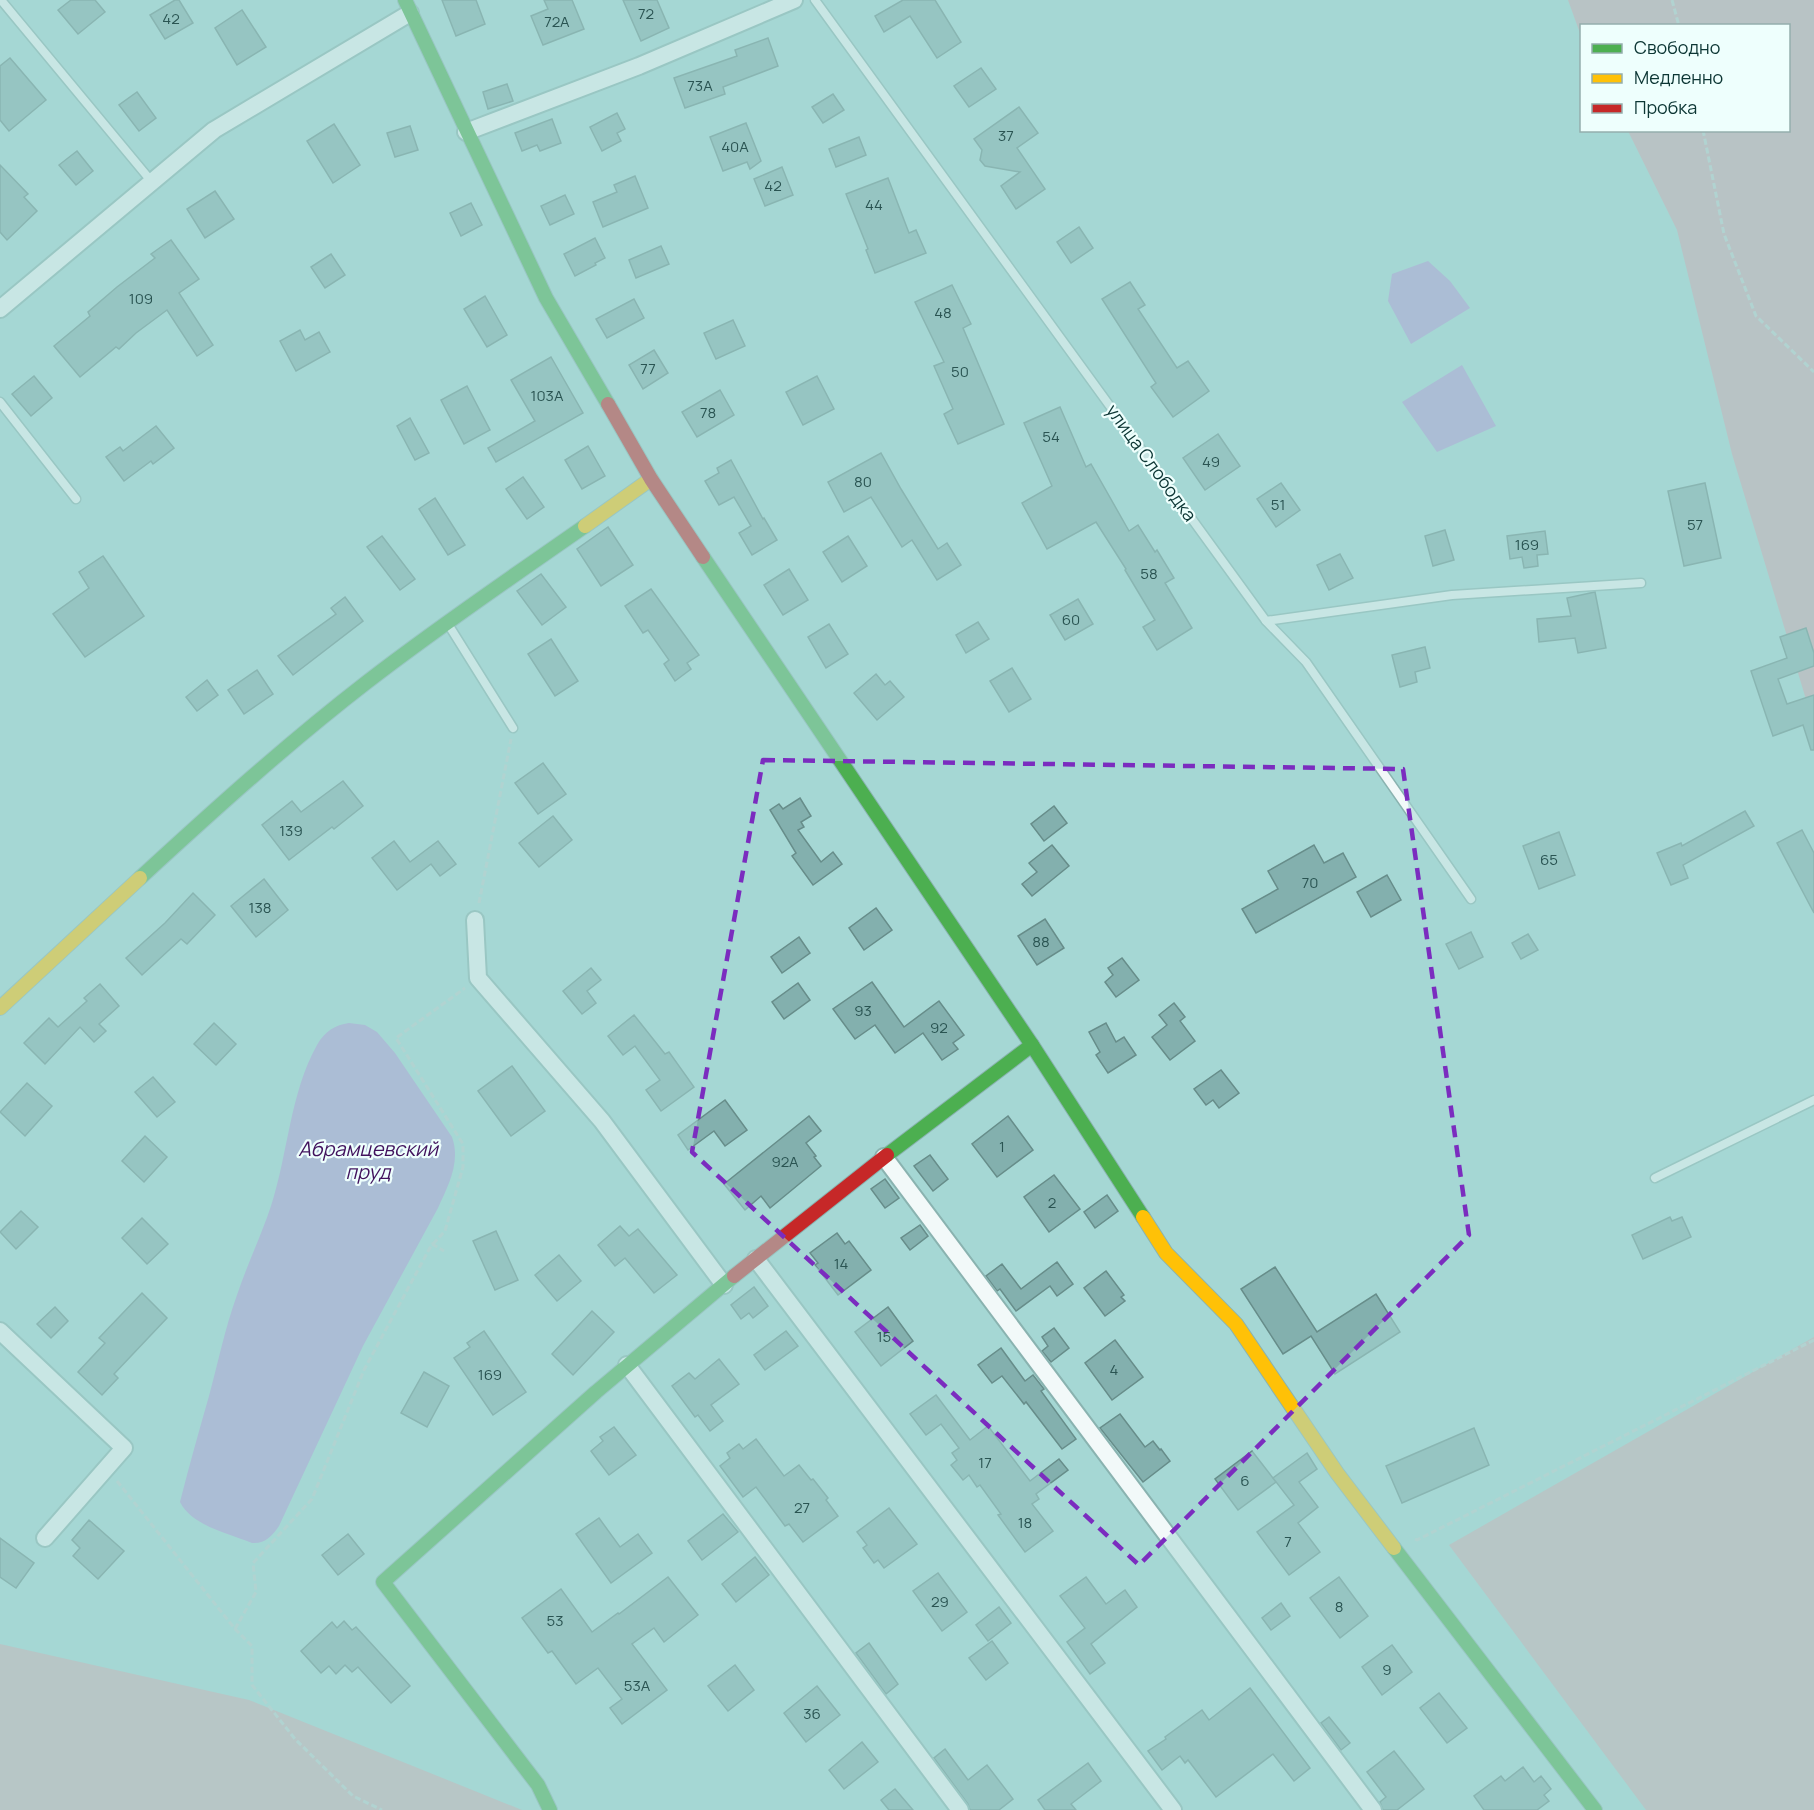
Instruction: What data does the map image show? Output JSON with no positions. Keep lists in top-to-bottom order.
{
  "streets": {
    "lane": ["улица Слободка"]
  },
  "water": ["Абрамцевский пруд"],
  "house_numbers": [
    "72",
    "42",
    "72А",
    "73А",
    "37",
    "40А",
    "42",
    "44",
    "109",
    "48",
    "77",
    "50",
    "103А",
    "78",
    "54",
    "49",
    "80",
    "51",
    "57",
    "169",
    "58",
    "60",
    "139",
    "65",
    "70",
    "138",
    "88",
    "93",
    "92",
    "1",
    "92А",
    "2",
    "14",
    "15",
    "4",
    "169",
    "17",
    "6",
    "27",
    "18",
    "7",
    "29",
    "8",
    "53",
    "9",
    "53А",
    "36"
  ],
  "legend": ["Свободно", "Медленно", "Пробка"]
}
